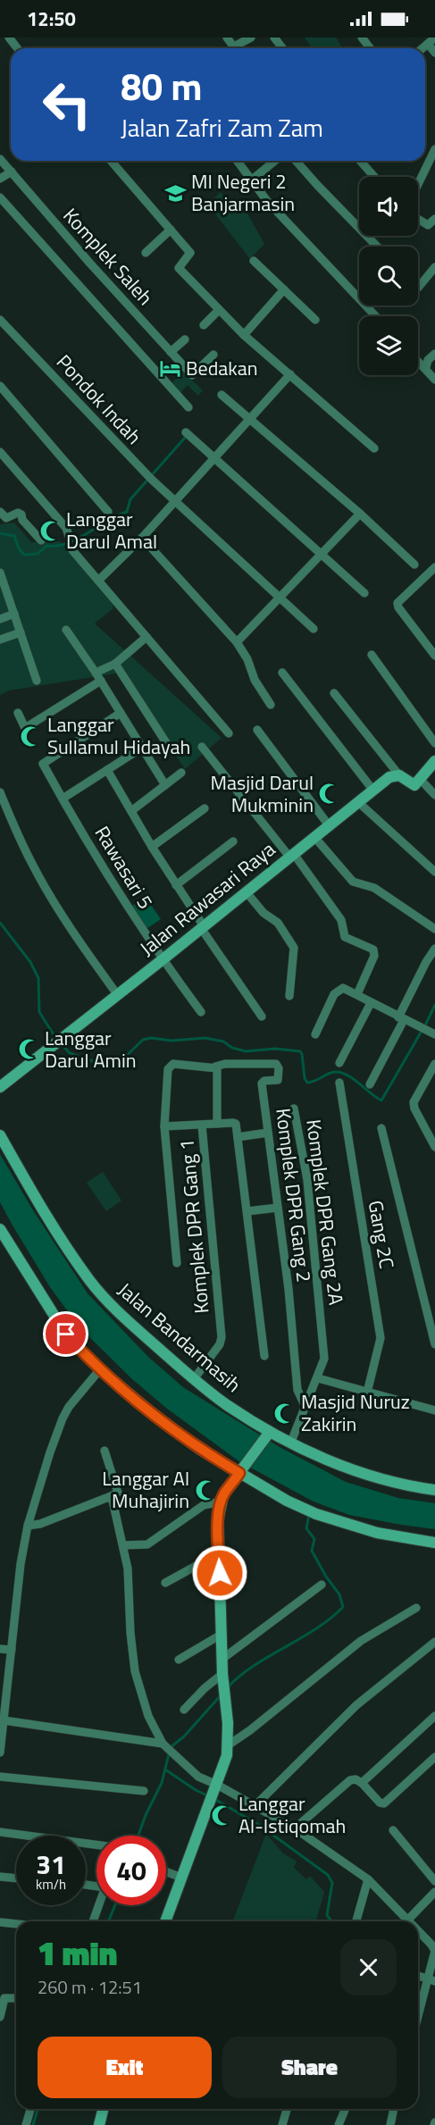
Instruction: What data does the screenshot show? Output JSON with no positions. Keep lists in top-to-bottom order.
{
  "streets": {
    "street": [
      "Komplek Saleh",
      "Pondok Indah",
      "Rawasari 5",
      "Jalan Rawasari Raya",
      "Komplek DPR Gang 2",
      "Komplek DPR Gang 2A",
      "Komplek DPR Gang 1",
      "Gang 2C",
      "Jalan Bandarmasih"
    ]
  },
  "crossings": [
    ["Rawasari 5", "Jalan Rawasari Raya"],
    ["Komplek DPR Gang 2", "Komplek DPR Gang 2A"],
    ["Komplek DPR Gang 2A", "Jalan Bandarmasih"],
    ["Komplek DPR Gang 1", "Jalan Bandarmasih"]
  ],
  "places": {
    "school or university": ["MI Negeri 2 Banjarmasin"],
    "hotel": ["Bedakan"],
    "mosque": [
      "Langgar Darul Amal",
      "Langgar Sullamul Hidayah",
      "Masjid Darul Mukminin",
      "Langgar Darul Amin",
      "Masjid Nuruz Zakirin",
      "Langgar Al Muhajirin",
      "Langgar Al-Istiqomah"
    ]
  },
  "page": {
    "status": "12:50",
    "turn": ["80 m", "Jalan Zafri Zam Zam"],
    "speed": "31 km/h",
    "limit": "40",
    "heading": ["1 min", "260 m · 12:51"],
    "buttons": ["Exit", "Share"]
  }
}
